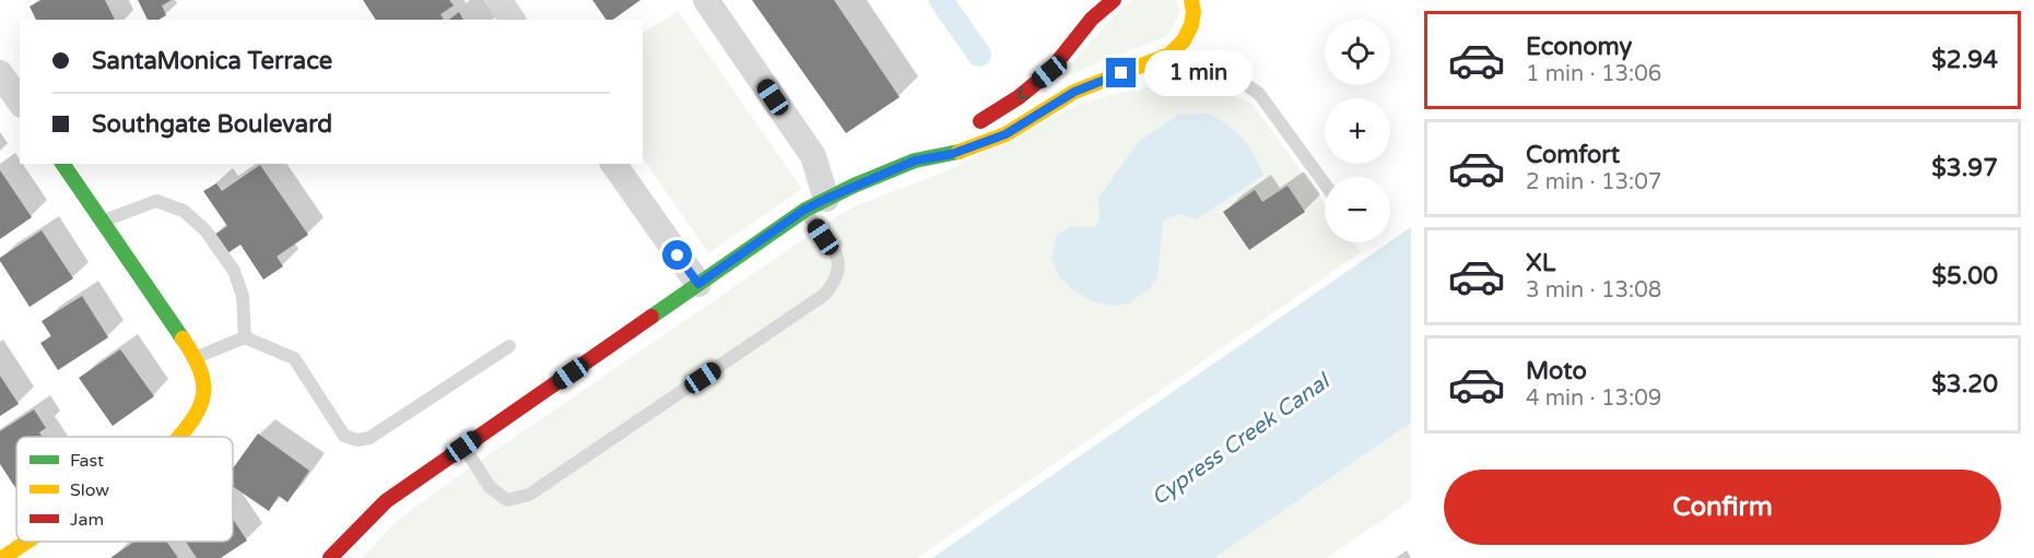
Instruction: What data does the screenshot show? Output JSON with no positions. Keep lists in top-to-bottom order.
{
  "water": ["Cypress Creek Canal"],
  "legend": ["Fast", "Slow", "Jam"],
  "page": {
    "list": [
      {
        "name": "Economy",
        "note": "1 min · 13:06",
        "value": "$2.94"
      },
      {
        "name": "Comfort",
        "note": "2 min · 13:07",
        "value": "$3.97"
      },
      {
        "name": "XL",
        "note": "3 min · 13:08",
        "value": "$5.00"
      },
      {
        "name": "Moto",
        "note": "4 min · 13:09",
        "value": "$3.20"
      }
    ],
    "map_buttons": ["+", "−"],
    "banner": ["SantaMonica Terrace", "Southgate Boulevard"],
    "bubble": "1 min",
    "buttons": "Confirm"
  }
}
